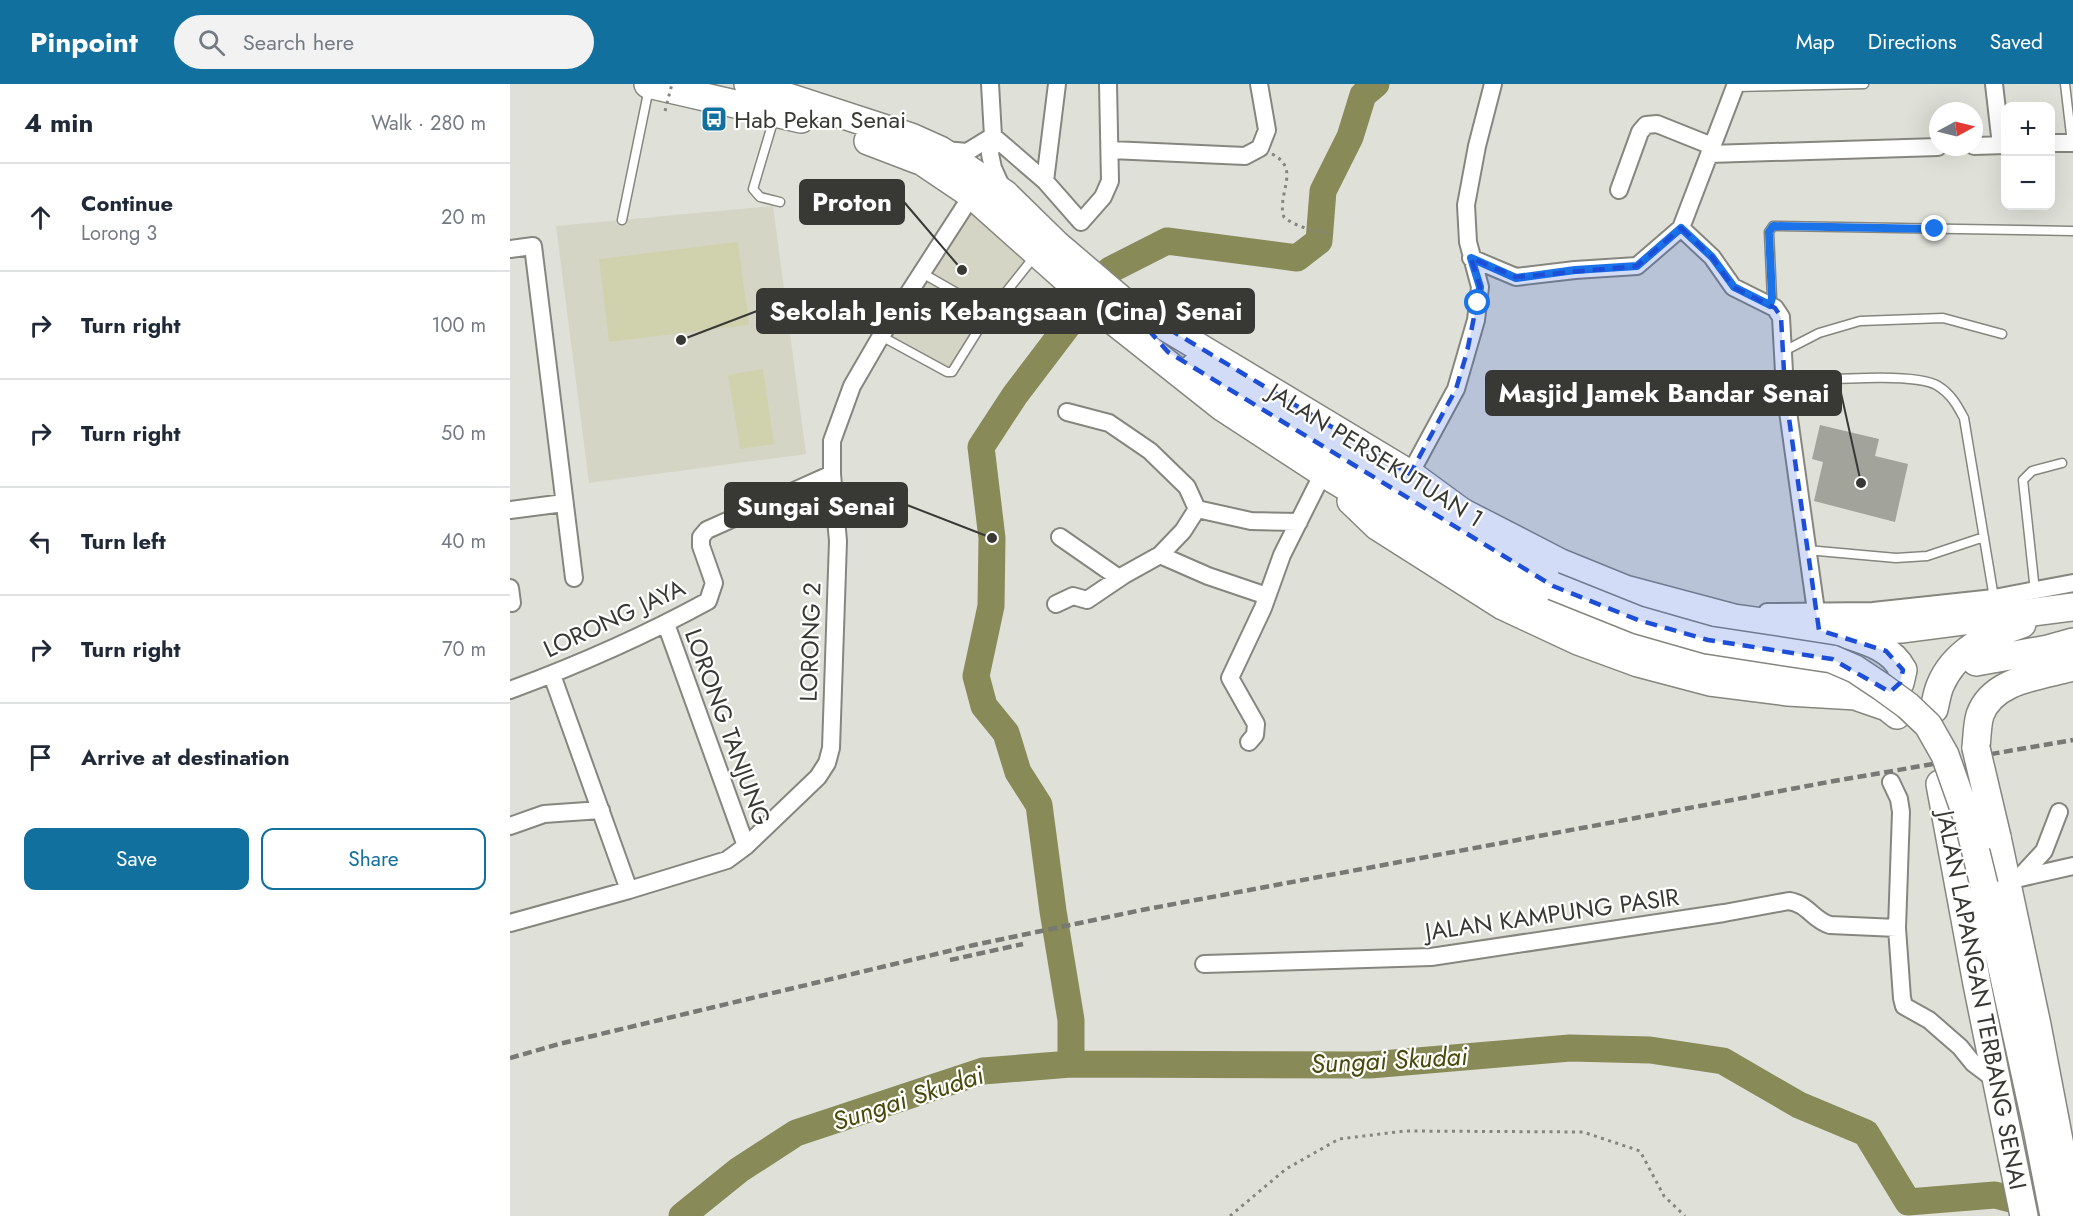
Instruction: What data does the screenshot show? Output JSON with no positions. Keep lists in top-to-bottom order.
{
  "streets": {
    "highway": ["JALAN PERSEKUTUAN 1", "JALAN LAPANGAN TERBANG SENAI"],
    "street": [
      "LORONG JAYA",
      "LORONG 2",
      "LORONG TANJUNG",
      "JALAN KAMPUNG PASIR"
    ]
  },
  "crossings": [
    ["JALAN PERSEKUTUAN 1", "LORONG 2"],
    ["LORONG JAYA", "LORONG 2"],
    ["LORONG JAYA", "LORONG TANJUNG"],
    ["LORONG 2", "LORONG TANJUNG"]
  ],
  "water": ["Sungai Skudai"],
  "places": {
    "bus stop": ["Hab Pekan Senai"],
    "other": [
      "Proton",
      "Sekolah Jenis Kebangsaan (Cina) Senai",
      "Masjid Jamek Bandar Senai",
      "Sungai Senai"
    ]
  },
  "north": "right",
  "page": {
    "header": "Pinpoint",
    "search": "Search here",
    "nav": ["Map", "Directions", "Saved"],
    "heading": ["4 min", "Walk · 280 m"],
    "map_buttons": ["+", "−"],
    "list": [
      ["Continue", "Lorong 3", "20 m"],
      ["Turn right", "100 m"],
      ["Turn right", "50 m"],
      ["Turn left", "40 m"],
      ["Turn right", "70 m"],
      "Arrive at destination"
    ],
    "buttons": ["Save", "Share"]
  }
}
